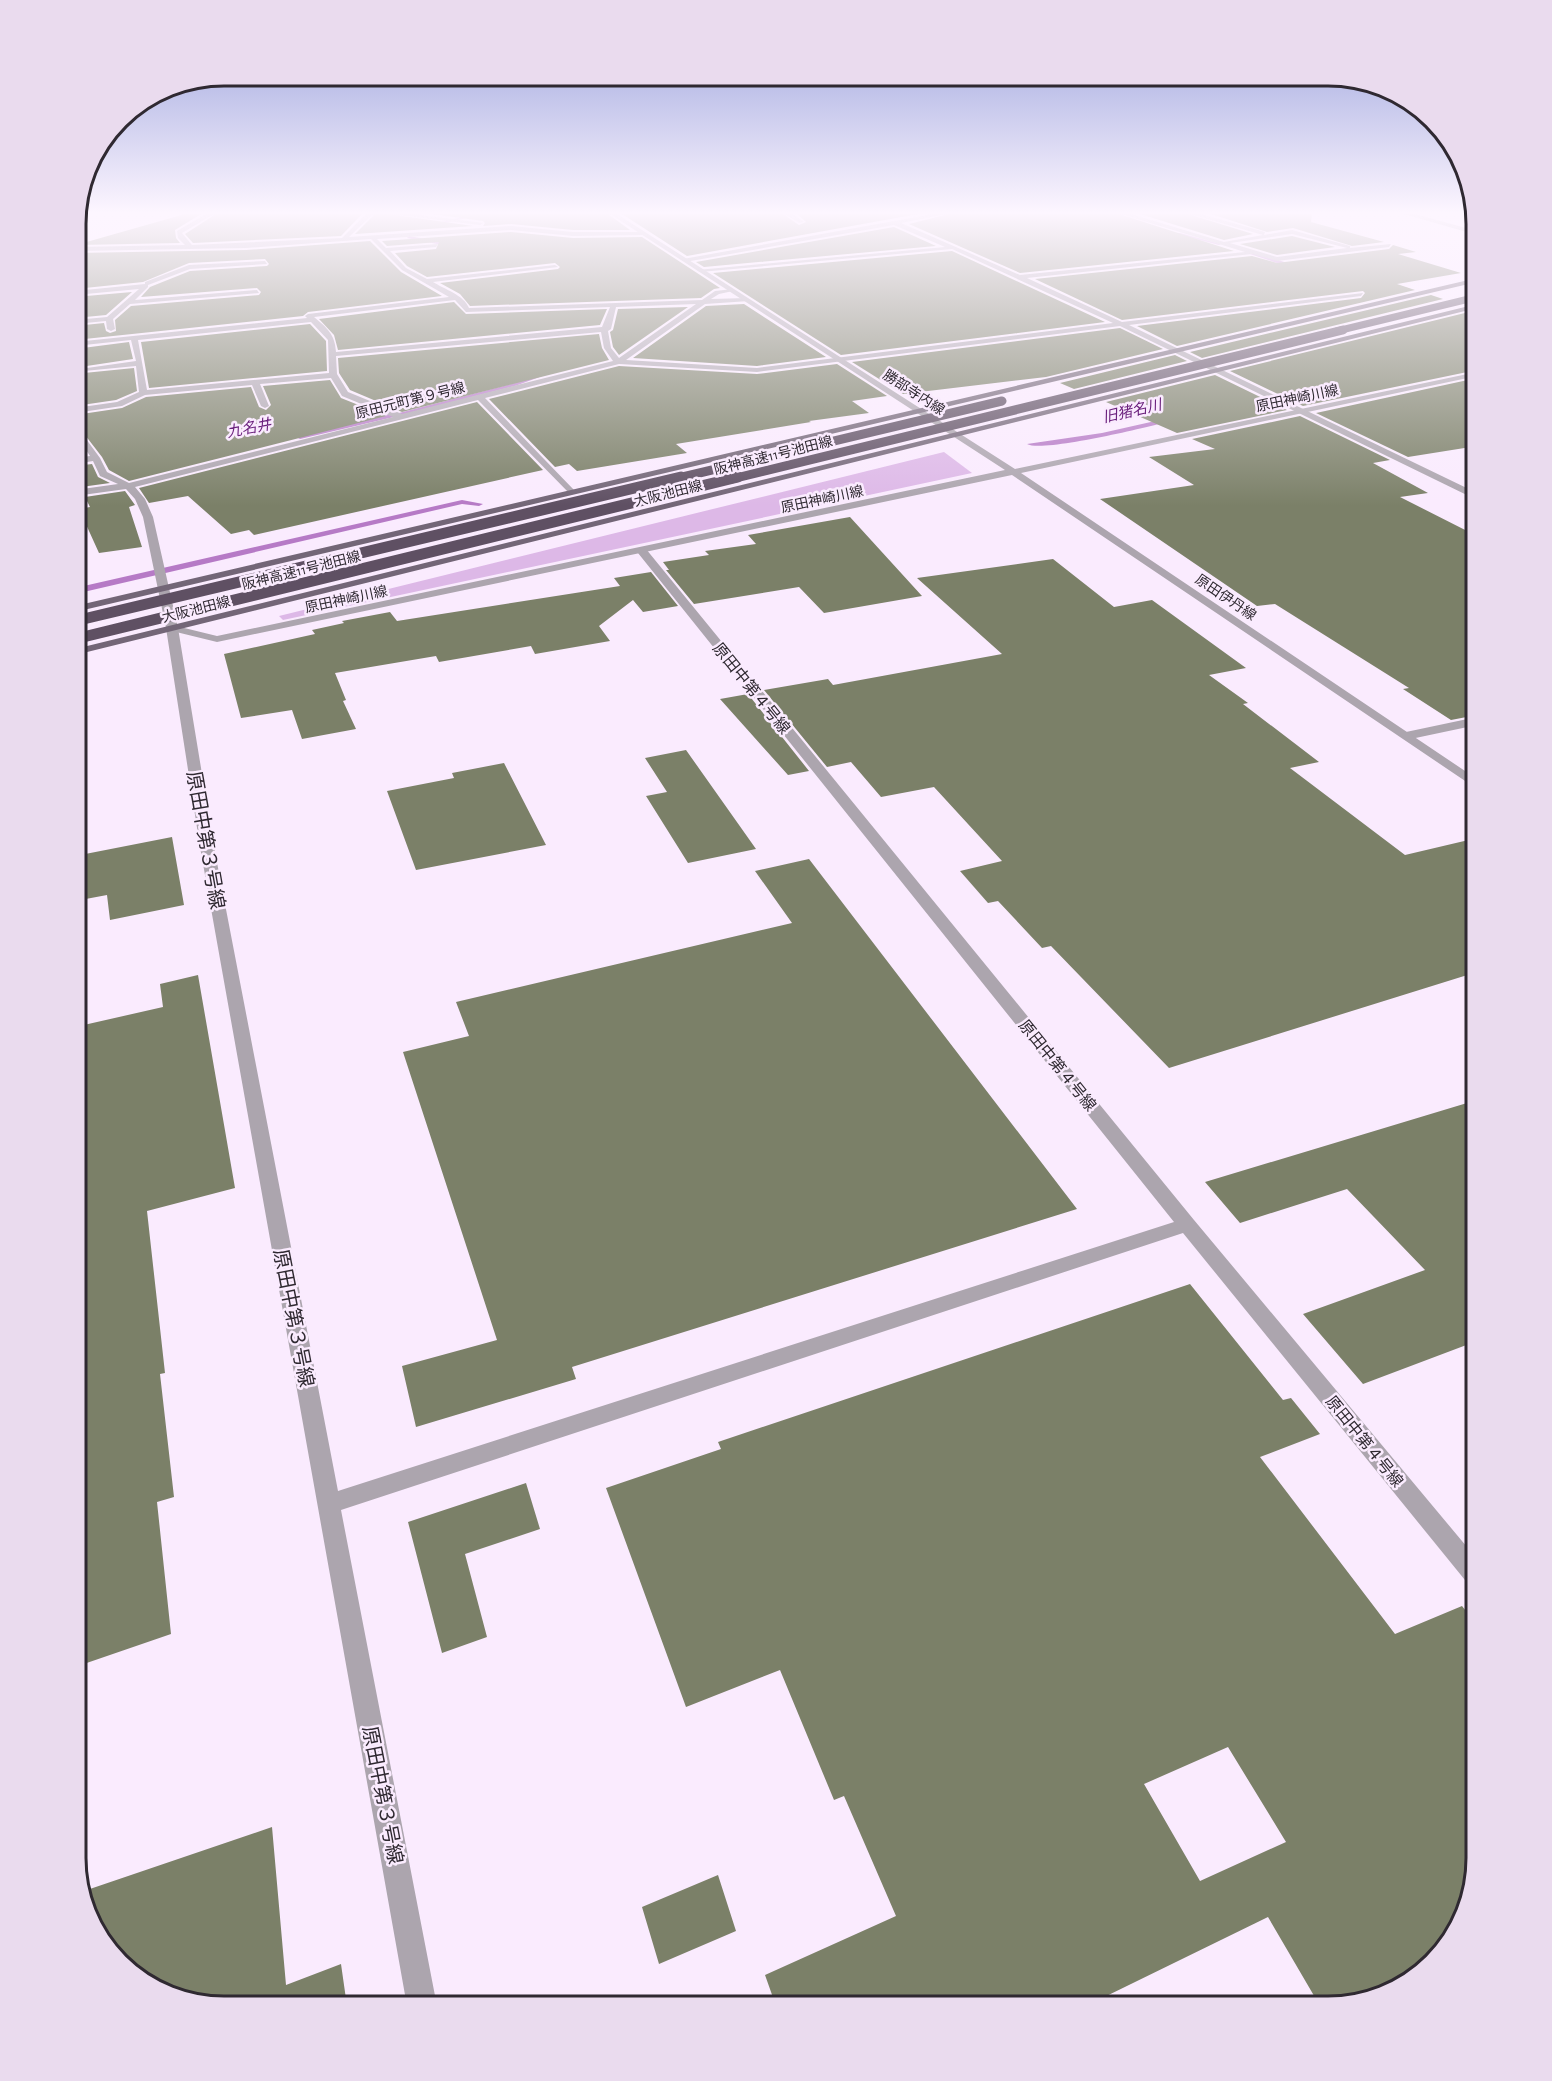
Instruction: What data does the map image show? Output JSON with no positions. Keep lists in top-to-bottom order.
{
  "streets": {
    "highway": ["阪神高速11号池田線"],
    "main road": ["大阪池田線"],
    "street": [
      "勝部寺内線",
      "原田神崎川線",
      "原田元町第９号線",
      "原田伊丹線",
      "原田中第４号線",
      "原田中第３号線"
    ]
  },
  "crossings": [
    ["勝部寺内線", "大阪池田線"],
    ["勝部寺内線", "原田伊丹線"],
    ["原田神崎川線", "大阪池田線"],
    ["原田神崎川線", "原田伊丹線"],
    ["原田神崎川線", "原田中第４号線"],
    ["原田神崎川線", "原田中第３号線"],
    ["原田元町第９号線", "原田中第３号線"],
    ["大阪池田線", "原田伊丹線"],
    ["大阪池田線", "原田中第３号線"]
  ],
  "water": ["旧猪名川", "九名井"]
}
